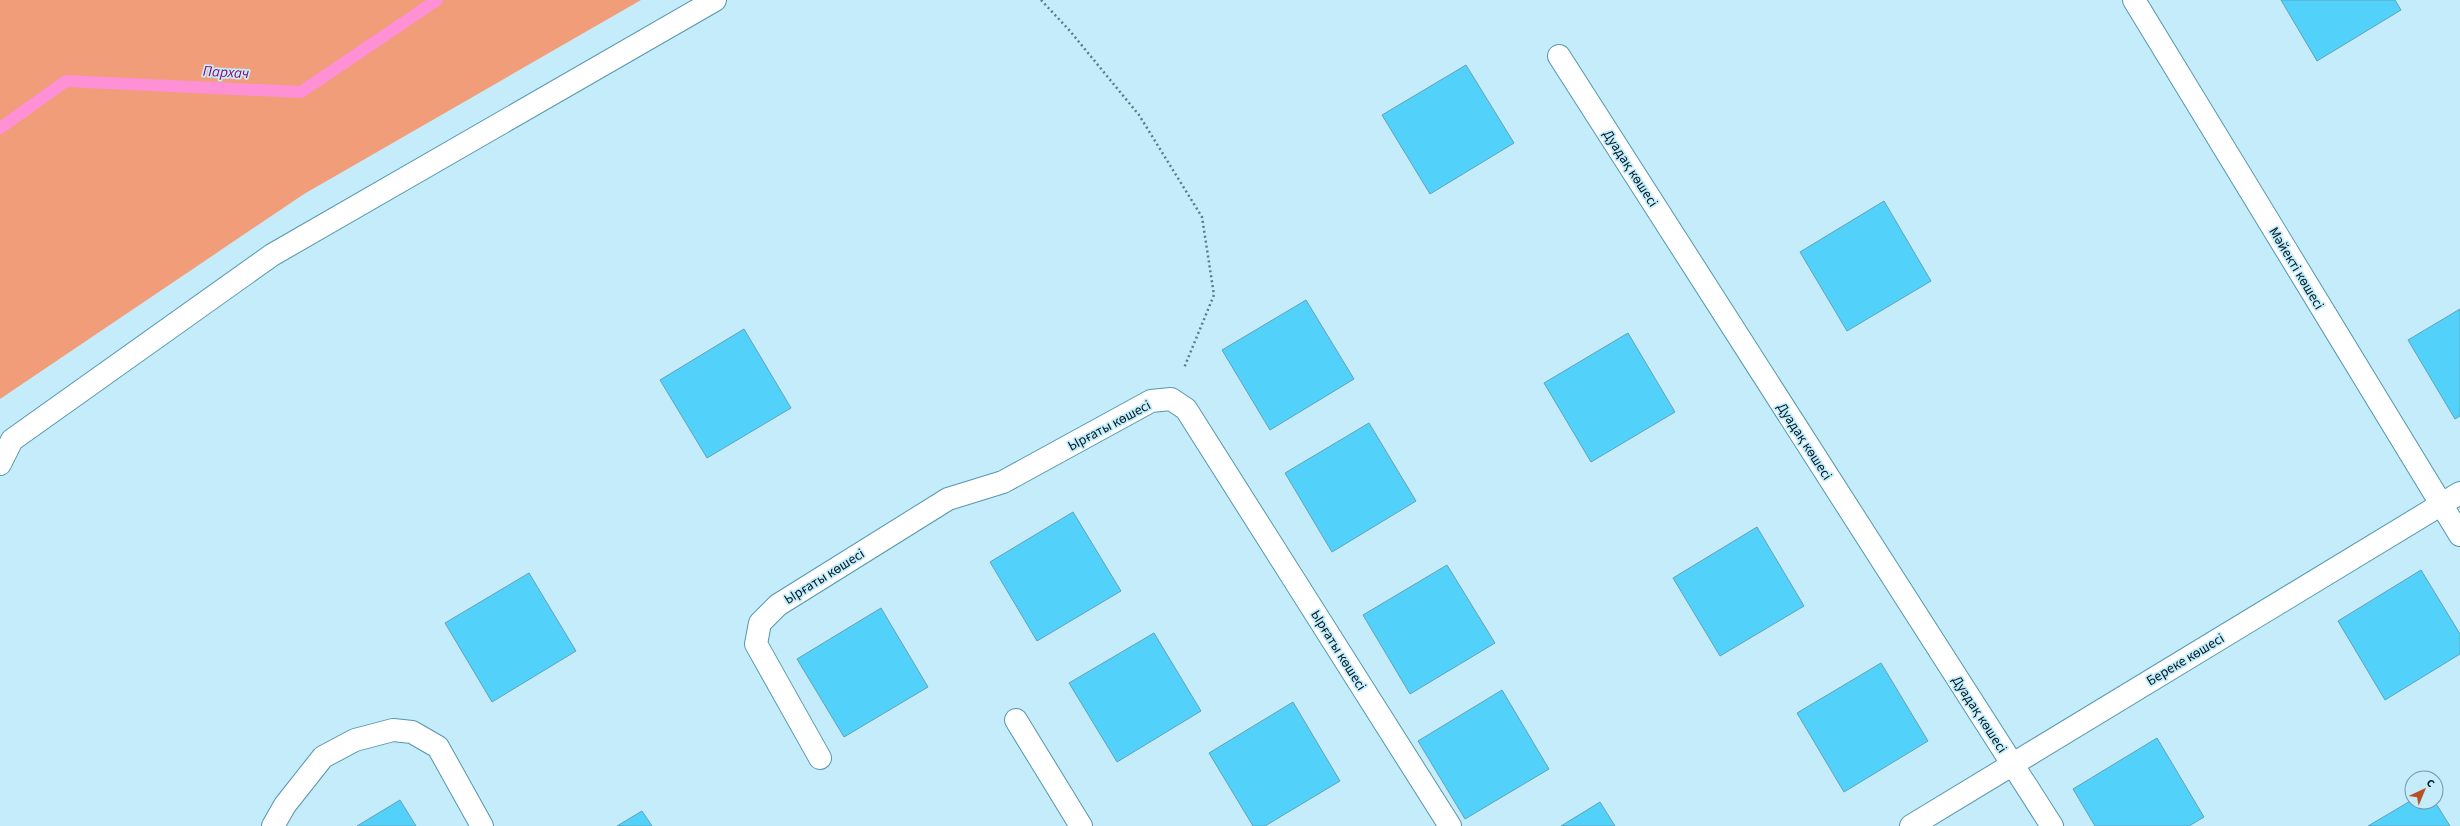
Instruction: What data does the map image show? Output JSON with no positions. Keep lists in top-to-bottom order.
{
  "streets": {
    "street": [
      "Дуадақ көшесі",
      "Мәйекті көшесі",
      "Ырғаты көшесі",
      "Береке көшесі"
    ]
  },
  "crossings": [
    ["Дуадақ көшесі", "Береке көшесі"],
    ["Мәйекті көшесі", "Береке көшесі"]
  ],
  "water": ["Пархач"],
  "north": "top right"
}
